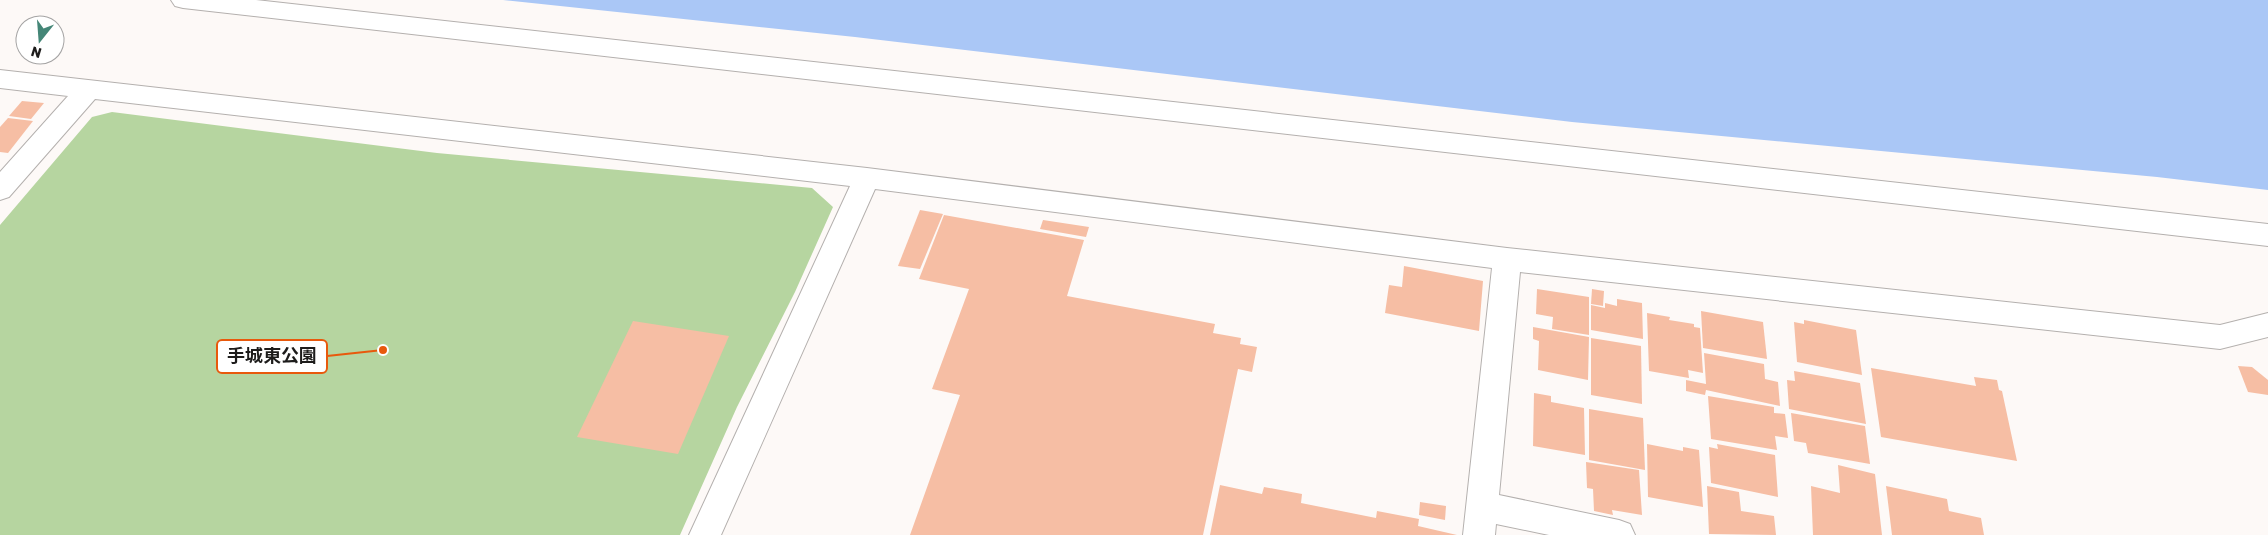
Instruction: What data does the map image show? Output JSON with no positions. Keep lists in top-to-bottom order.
{
  "places": ["手城東公園"],
  "north": "bottom"
}
